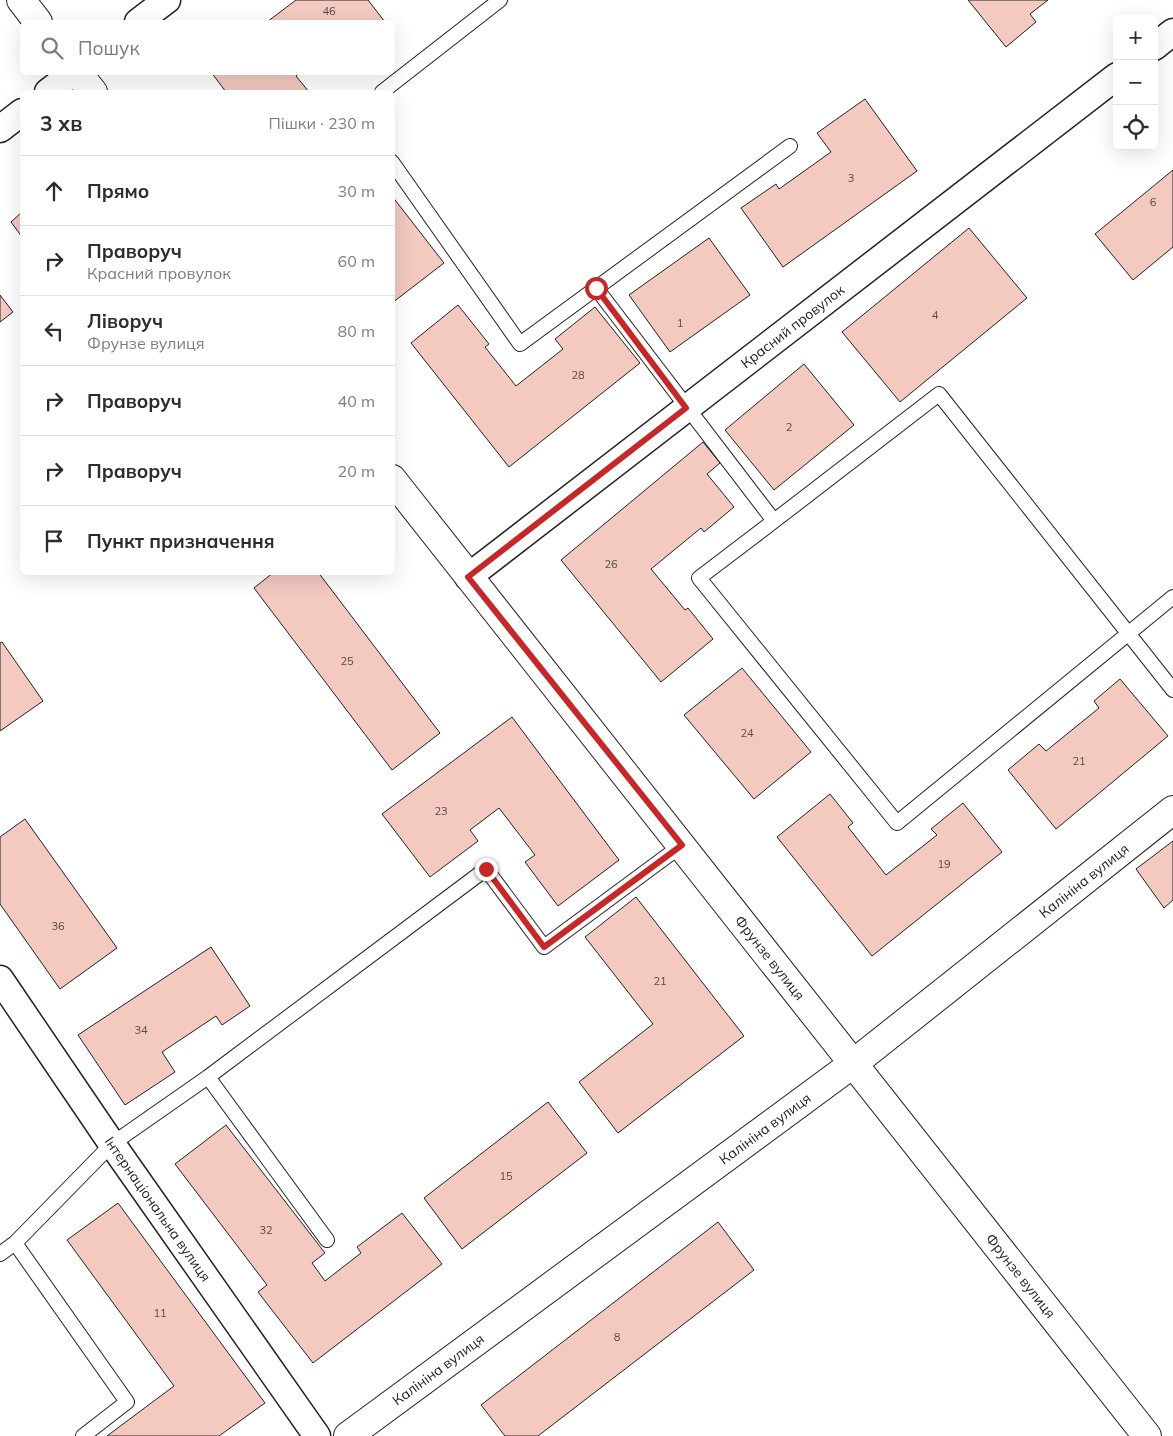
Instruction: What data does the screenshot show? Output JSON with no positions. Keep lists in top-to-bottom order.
{
  "streets": {
    "street": [
      "Красний провулок",
      "Калініна вулиця",
      "Фрунзе вулиця",
      "Інтернаціональна вулиця"
    ]
  },
  "crossings": [
    ["Красний провулок", "Фрунзе вулиця"],
    ["Калініна вулиця", "Фрунзе вулиця"]
  ],
  "house_numbers": [
    "46",
    "3",
    "6",
    "4",
    "1",
    "28",
    "2",
    "26",
    "25",
    "24",
    "21",
    "23",
    "19",
    "36",
    "21",
    "34",
    "15",
    "32",
    "11",
    "8"
  ],
  "page": {
    "map_buttons": ["+", "−"],
    "search": "Пошук",
    "heading": ["3 хв", "Пішки · 230 m"],
    "list": [
      ["Прямо", "30 m"],
      ["Праворуч", "Красний провулок", "60 m"],
      ["Ліворуч", "Фрунзе вулиця", "80 m"],
      ["Праворуч", "40 m"],
      ["Праворуч", "20 m"],
      "Пункт призначення"
    ]
  }
}
